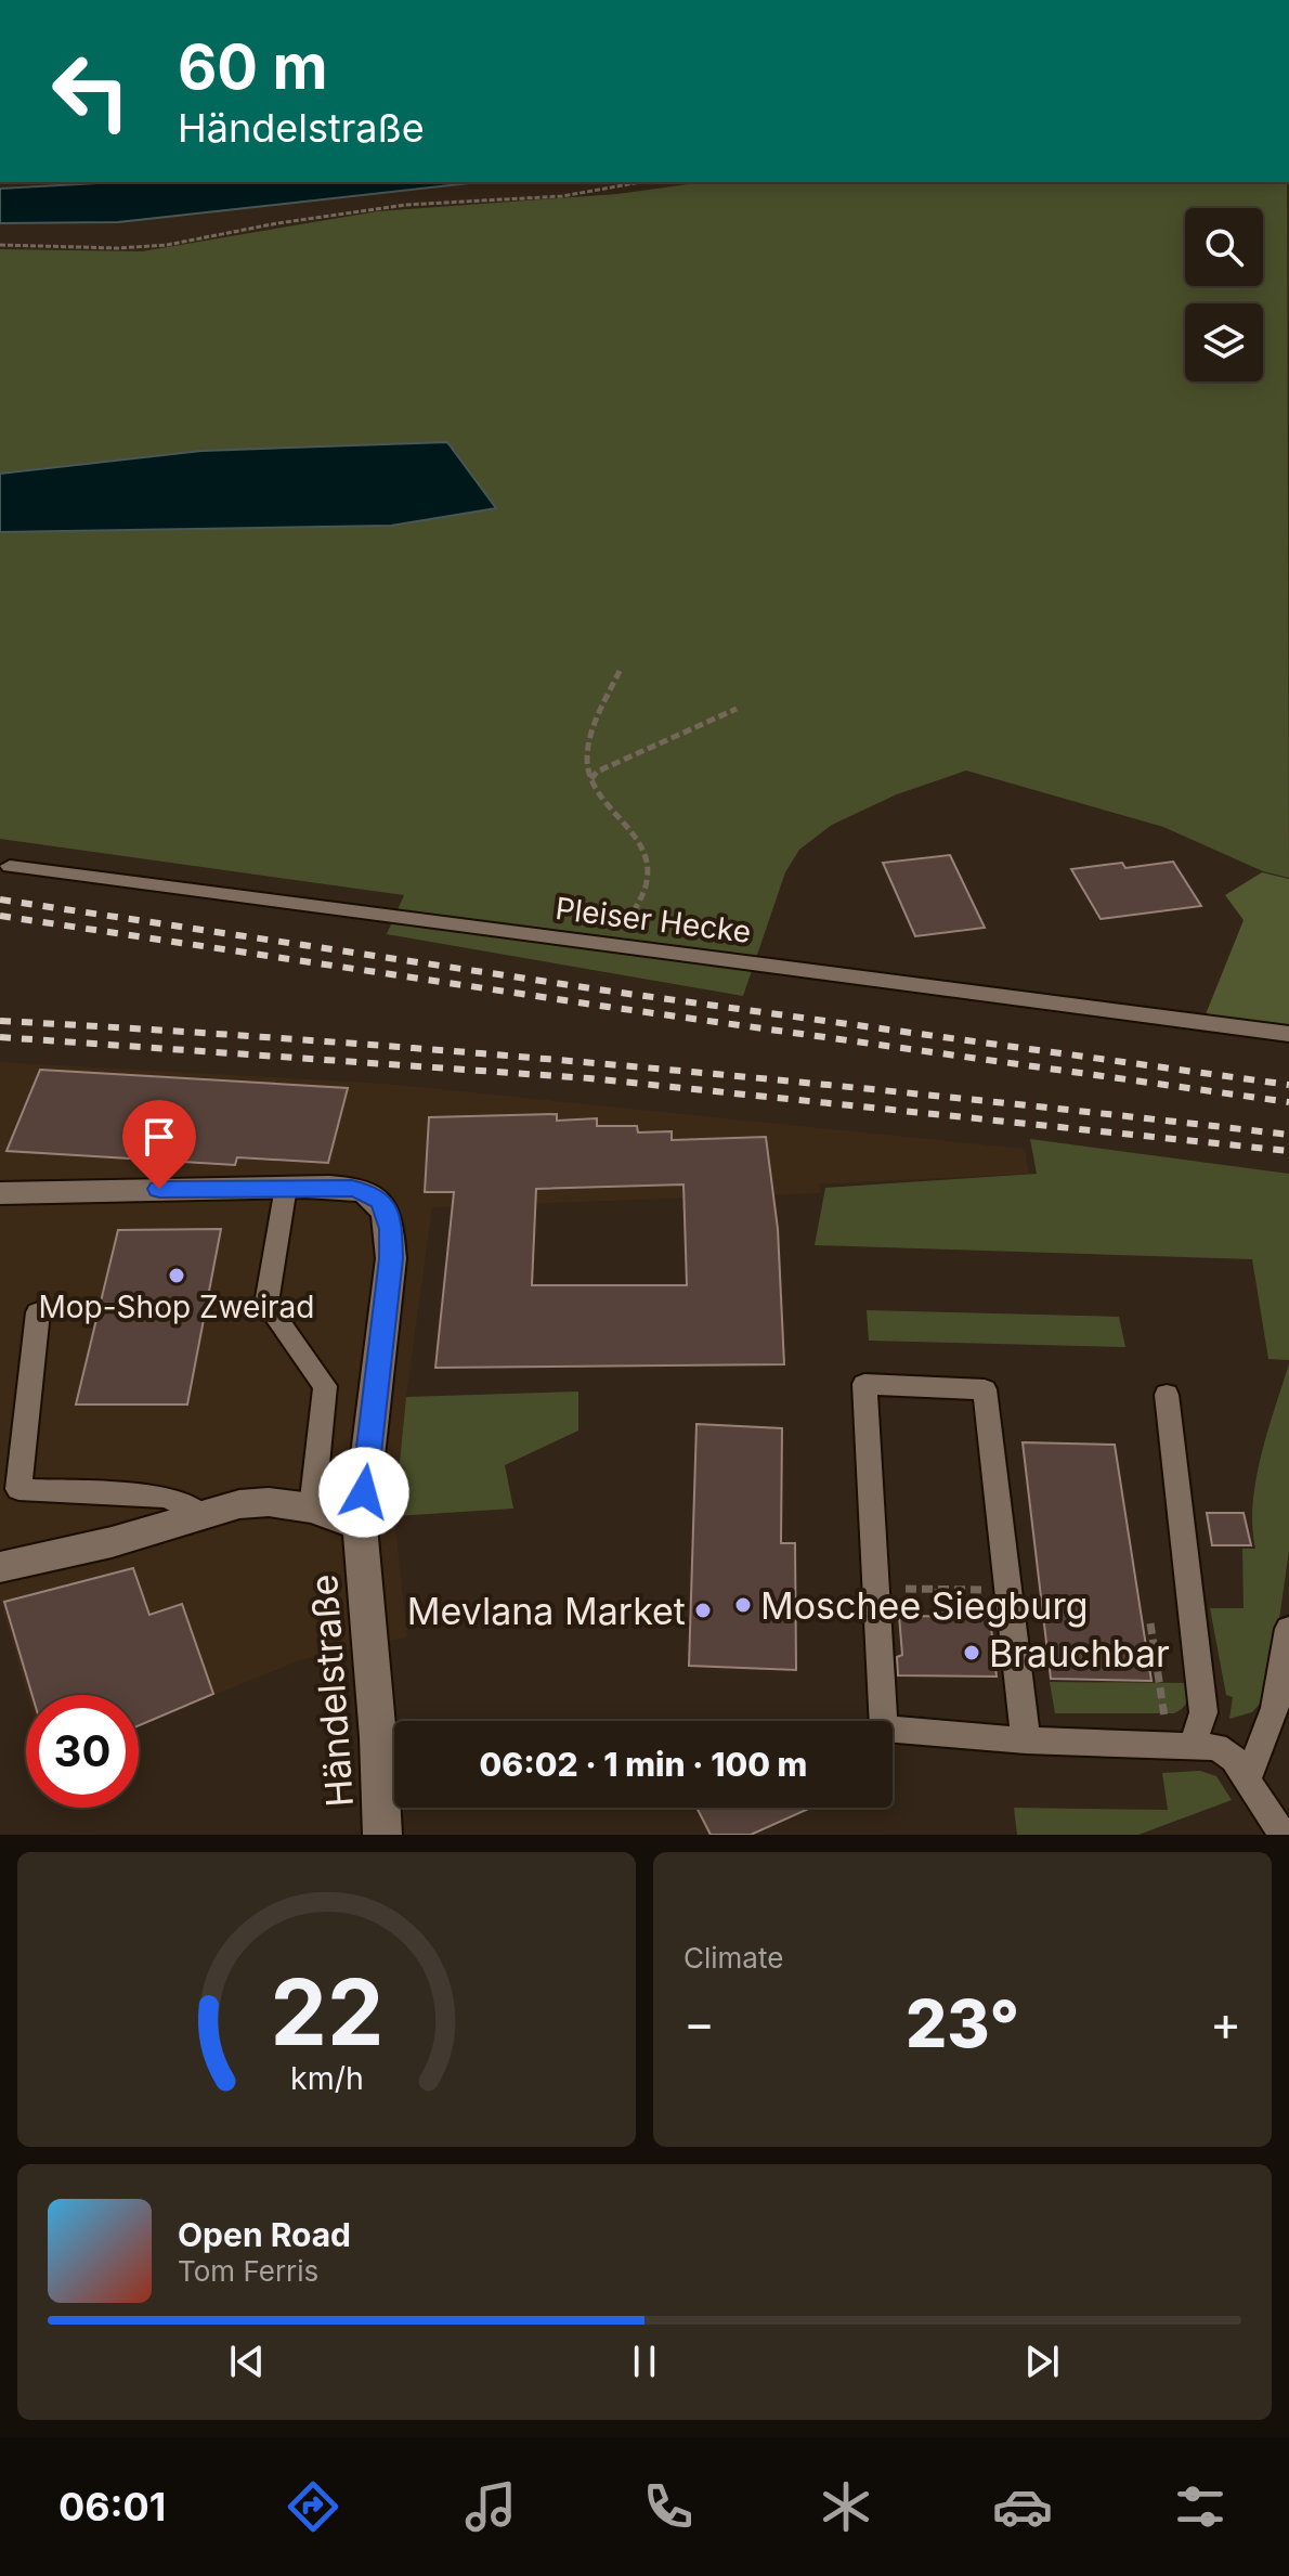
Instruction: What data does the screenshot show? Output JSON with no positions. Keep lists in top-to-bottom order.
{
  "streets": {
    "street": ["Händelstraße"],
    "lane": ["Pleiser Hecke"]
  },
  "places": [
    "Mop-Shop Zweirad",
    "Moschee Siegburg",
    "Mevlana Market",
    "Brauchbar"
  ],
  "page": {
    "turn": ["60 m", "Händelstraße"],
    "limit": "30",
    "trip": "06:02 · 1 min · 100 m",
    "tile": "Climate",
    "heat": ["−", "23°", "+"],
    "song": ["Open Road", "Tom Ferris"],
    "tabs": "06:01",
    "gauge": ["22", "km/h"]
  }
}
